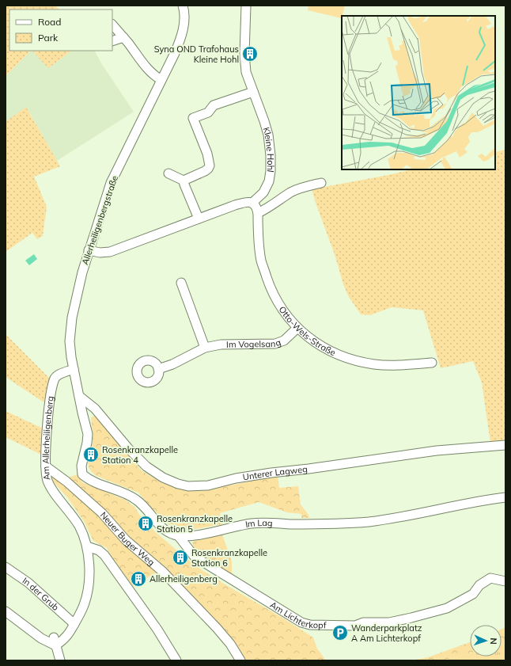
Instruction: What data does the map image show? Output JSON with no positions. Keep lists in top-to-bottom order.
{
  "streets": {
    "street": [
      "Kleine Hohl",
      "Allerheiligenbergstraße",
      "Otto-Wels-Straße",
      "Im Vogelsang",
      "Am Allerheiligenberg",
      "Unterer Lagweg",
      "Im Lag",
      "Neuer Buger Weg",
      "In der Grub",
      "Am Lichterkopf"
    ]
  },
  "crossings": [
    ["Allerheiligenbergstraße", "Am Allerheiligenberg"],
    ["Allerheiligenbergstraße", "Im Lag"],
    ["Otto-Wels-Straße", "Im Vogelsang"],
    ["Am Allerheiligenberg", "Im Lag"],
    ["Am Allerheiligenberg", "Neuer Buger Weg"],
    ["Am Allerheiligenberg", "In der Grub"],
    ["Unterer Lagweg", "Im Lag"],
    ["Im Lag", "Am Lichterkopf"]
  ],
  "places": {
    "building": [
      "Syna OND Trafohaus Kleine Hohl",
      "Rosenkranzkapelle Station 4",
      "Rosenkranzkapelle Station 5",
      "Rosenkranzkapelle Station 6",
      "Allerheiligenberg"
    ],
    "parking": ["Wanderparkplatz A Am Lichterkopf"]
  },
  "legend": ["Road", "Park"],
  "north": "right"
}
